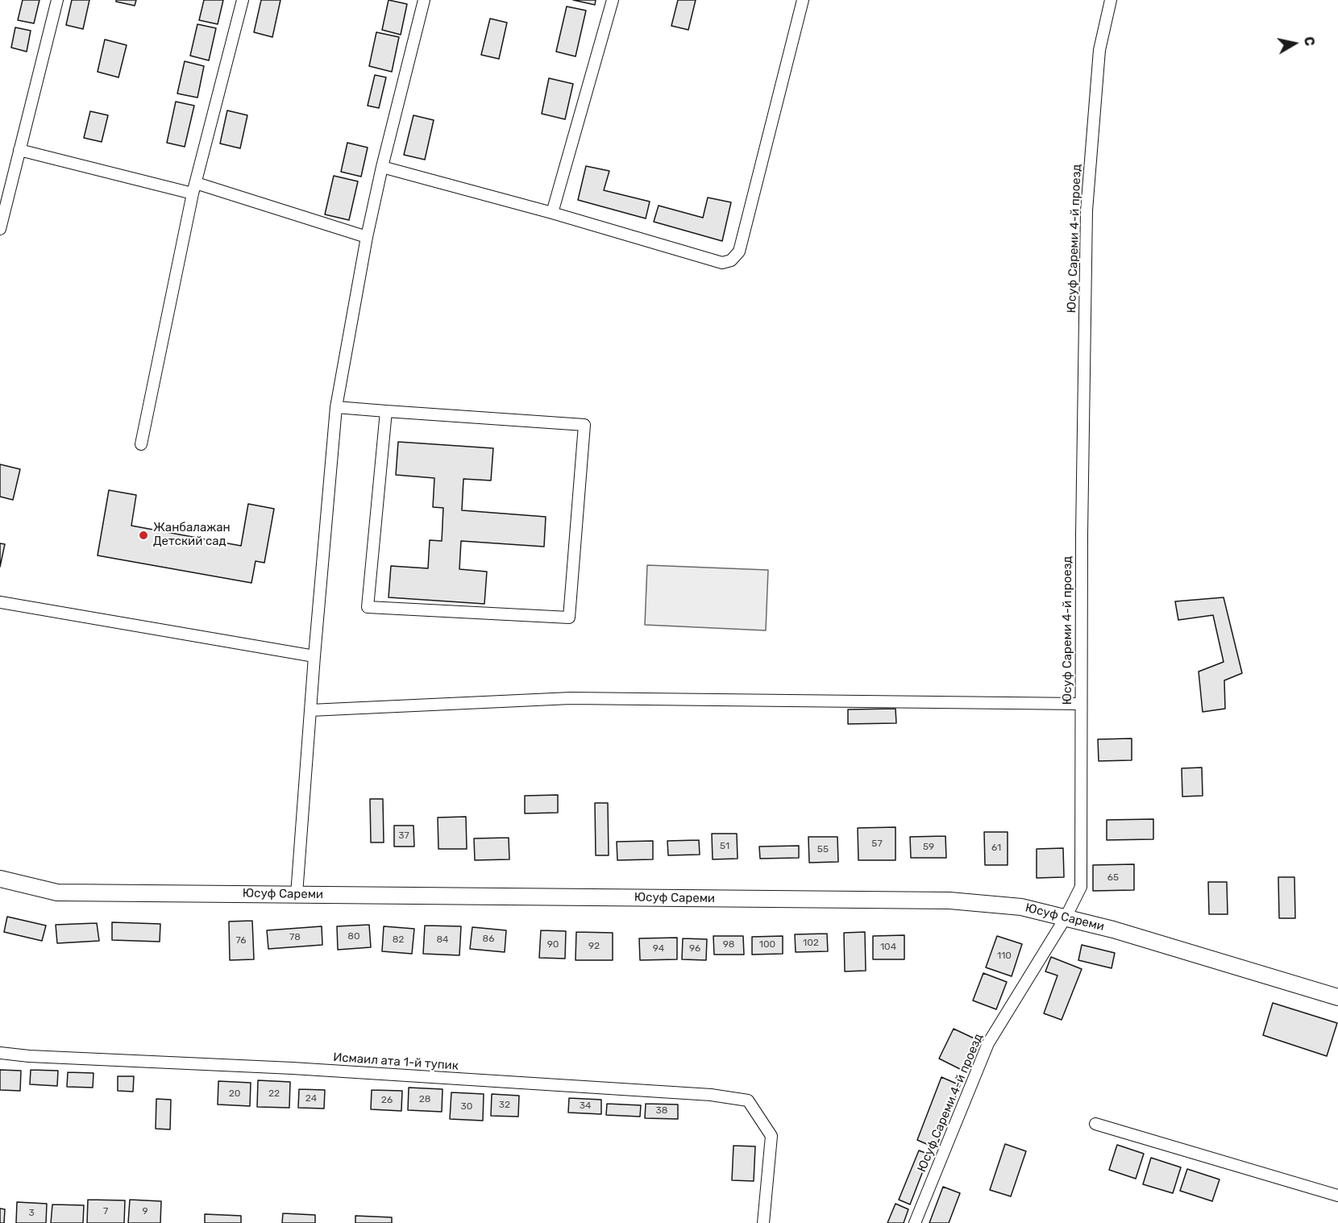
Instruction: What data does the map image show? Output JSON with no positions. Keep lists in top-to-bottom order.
{
  "streets": {
    "main road": ["Юсуф Сареми"],
    "street": ["Юсуф Сареми 4-й проезд", "Исмаил ата 1-й тупик"]
  },
  "crossings": [
    ["Юсуф Сареми 4-й проезд", "Юсуф Сареми"]
  ],
  "places": ["Жанбалажан Детский сад"],
  "house_numbers": [
    "37",
    "57",
    "51",
    "59",
    "61",
    "55",
    "65",
    "80",
    "78",
    "86",
    "82",
    "84",
    "76",
    "102",
    "90",
    "98",
    "100",
    "92",
    "104",
    "94",
    "96",
    "110",
    "20",
    "22",
    "24",
    "28",
    "26",
    "32",
    "34",
    "30",
    "38",
    "7",
    "9",
    "3"
  ],
  "north": "right"
}
